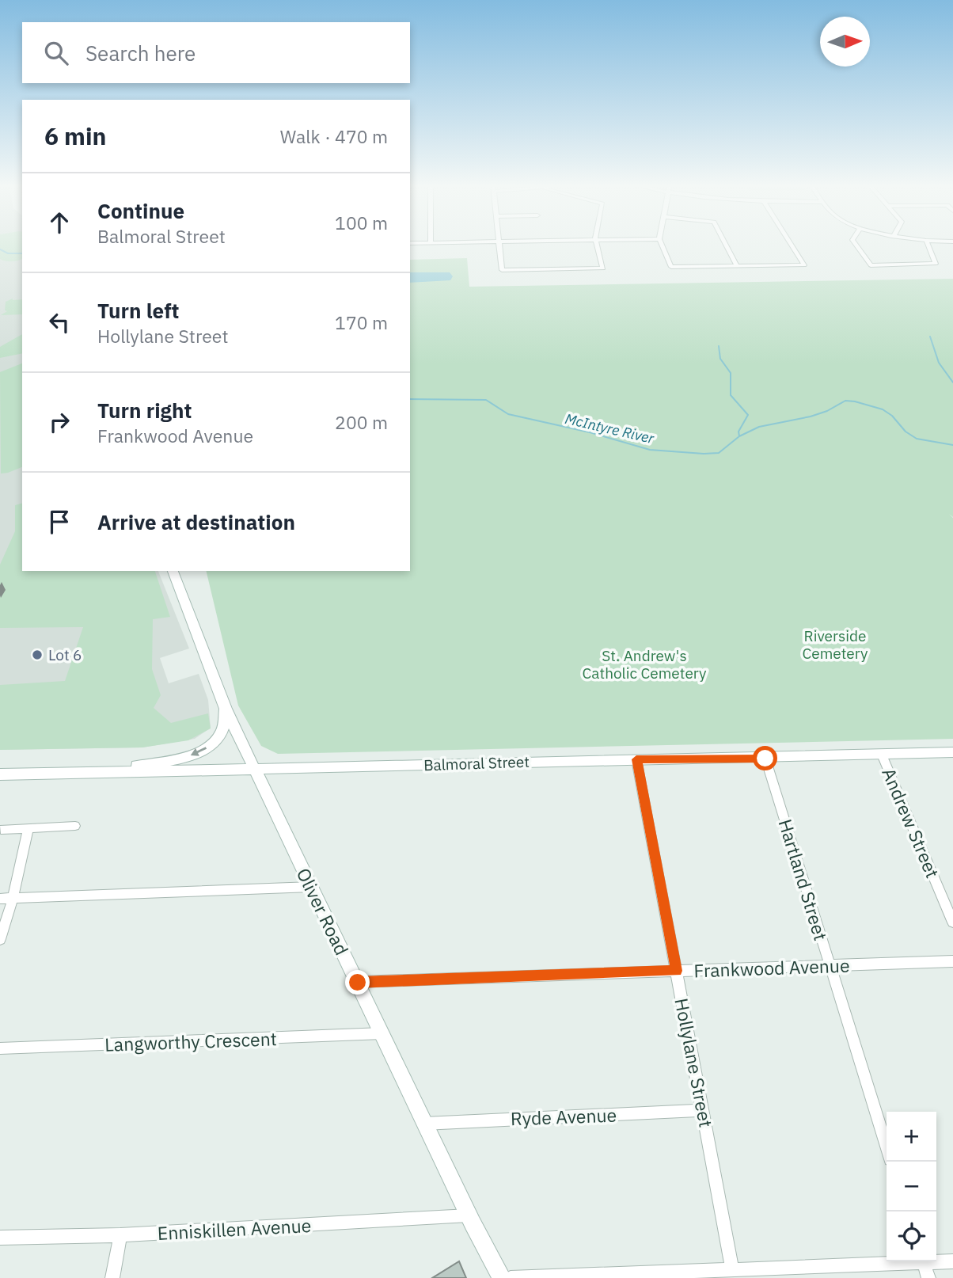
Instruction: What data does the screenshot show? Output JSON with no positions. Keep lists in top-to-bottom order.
{
  "streets": {
    "main road": ["Balmoral Street", "Oliver Road"],
    "street": [
      "Andrew Street",
      "Hartland Street",
      "Frankwood Avenue",
      "Langworthy Crescent",
      "Hollylane Street",
      "Ryde Avenue",
      "Enniskillen Avenue"
    ]
  },
  "crossings": [
    ["Balmoral Street", "Andrew Street"],
    ["Balmoral Street", "Hartland Street"],
    ["Balmoral Street", "Oliver Road"],
    ["Balmoral Street", "Hollylane Street"],
    ["Hartland Street", "Frankwood Avenue"],
    ["Oliver Road", "Frankwood Avenue"],
    ["Oliver Road", "Langworthy Crescent"],
    ["Oliver Road", "Ryde Avenue"],
    ["Oliver Road", "Enniskillen Avenue"],
    ["Frankwood Avenue", "Hollylane Street"],
    ["Hollylane Street", "Ryde Avenue"]
  ],
  "water": ["McIntyre River"],
  "parks": ["Riverside Cemetery", "St. Andrew's Catholic Cemetery"],
  "places": ["Lot 6"],
  "north": "right",
  "page": {
    "search": "Search here",
    "heading": ["6 min", "Walk · 470 m"],
    "list": [
      ["Continue", "Balmoral Street", "100 m"],
      ["Turn left", "Hollylane Street", "170 m"],
      ["Turn right", "Frankwood Avenue", "200 m"],
      "Arrive at destination"
    ],
    "map_buttons": ["+", "−"]
  }
}
